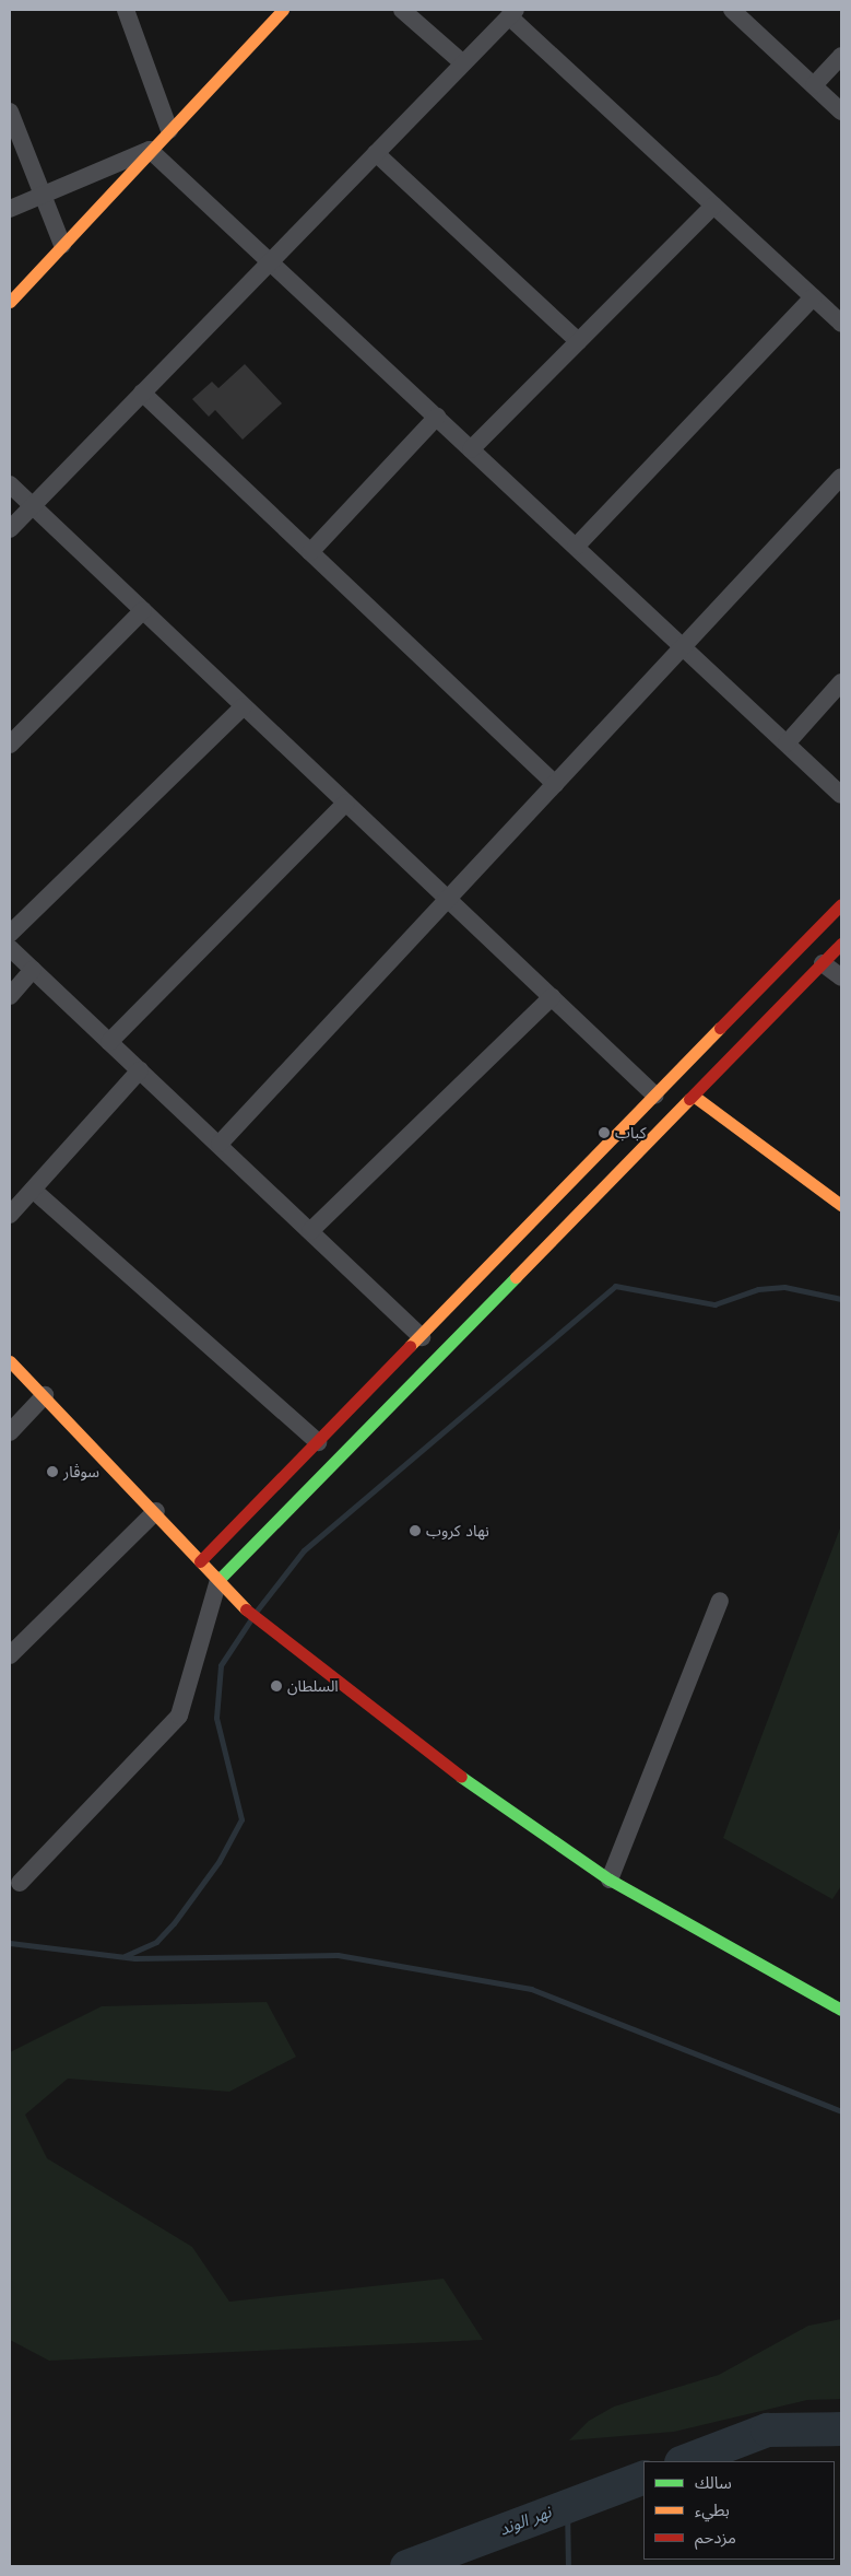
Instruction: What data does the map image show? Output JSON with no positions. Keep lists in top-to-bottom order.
{
  "water": ["نهر الوند"],
  "places": [
    "كباب",
    "سوڤار",
    "نهاد كروب",
    "السلطان"
  ],
  "legend": ["سالك", "بطيء", "مزدحم"]
}
